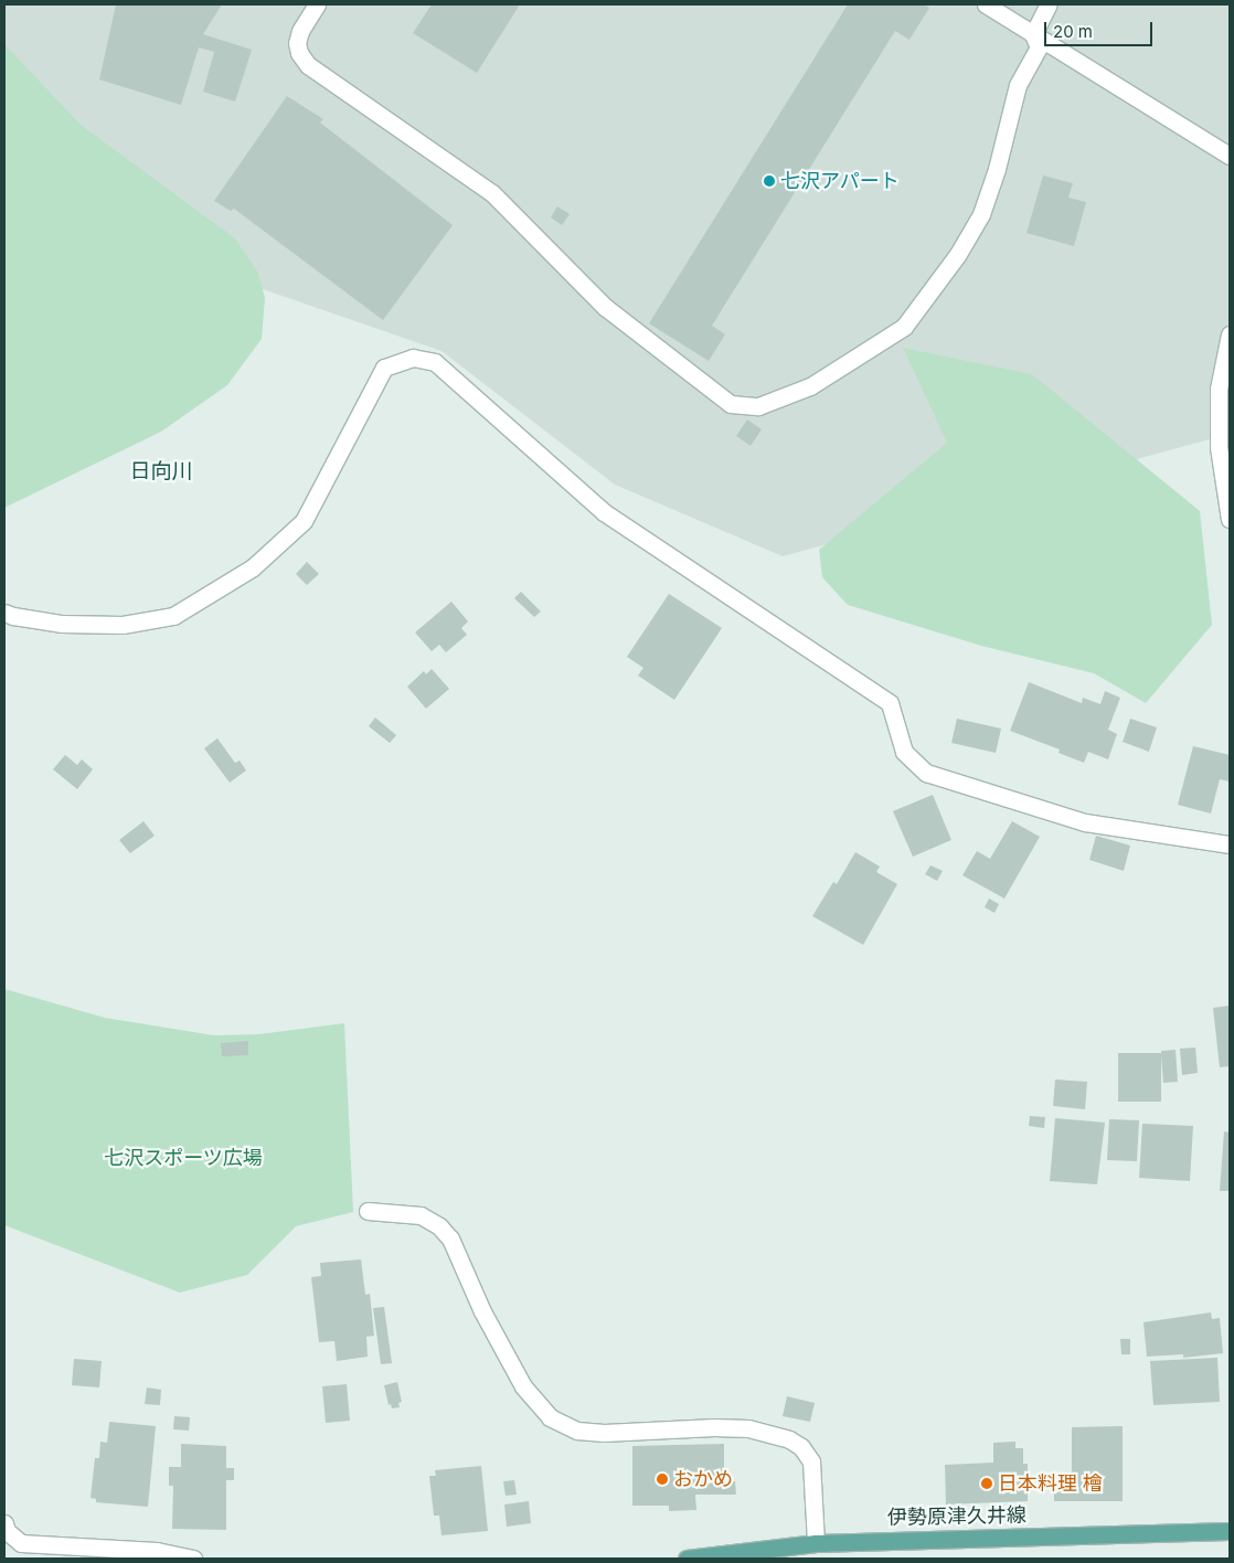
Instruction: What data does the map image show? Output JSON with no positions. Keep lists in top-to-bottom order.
{
  "streets": {
    "main road": ["伊勢原津久井線"]
  },
  "districts": ["日向川"],
  "parks": ["七沢スポーツ広場"],
  "places": ["七沢アパート", "おかめ", "日本料理 檜"],
  "scale_bar": "20 m"
}
